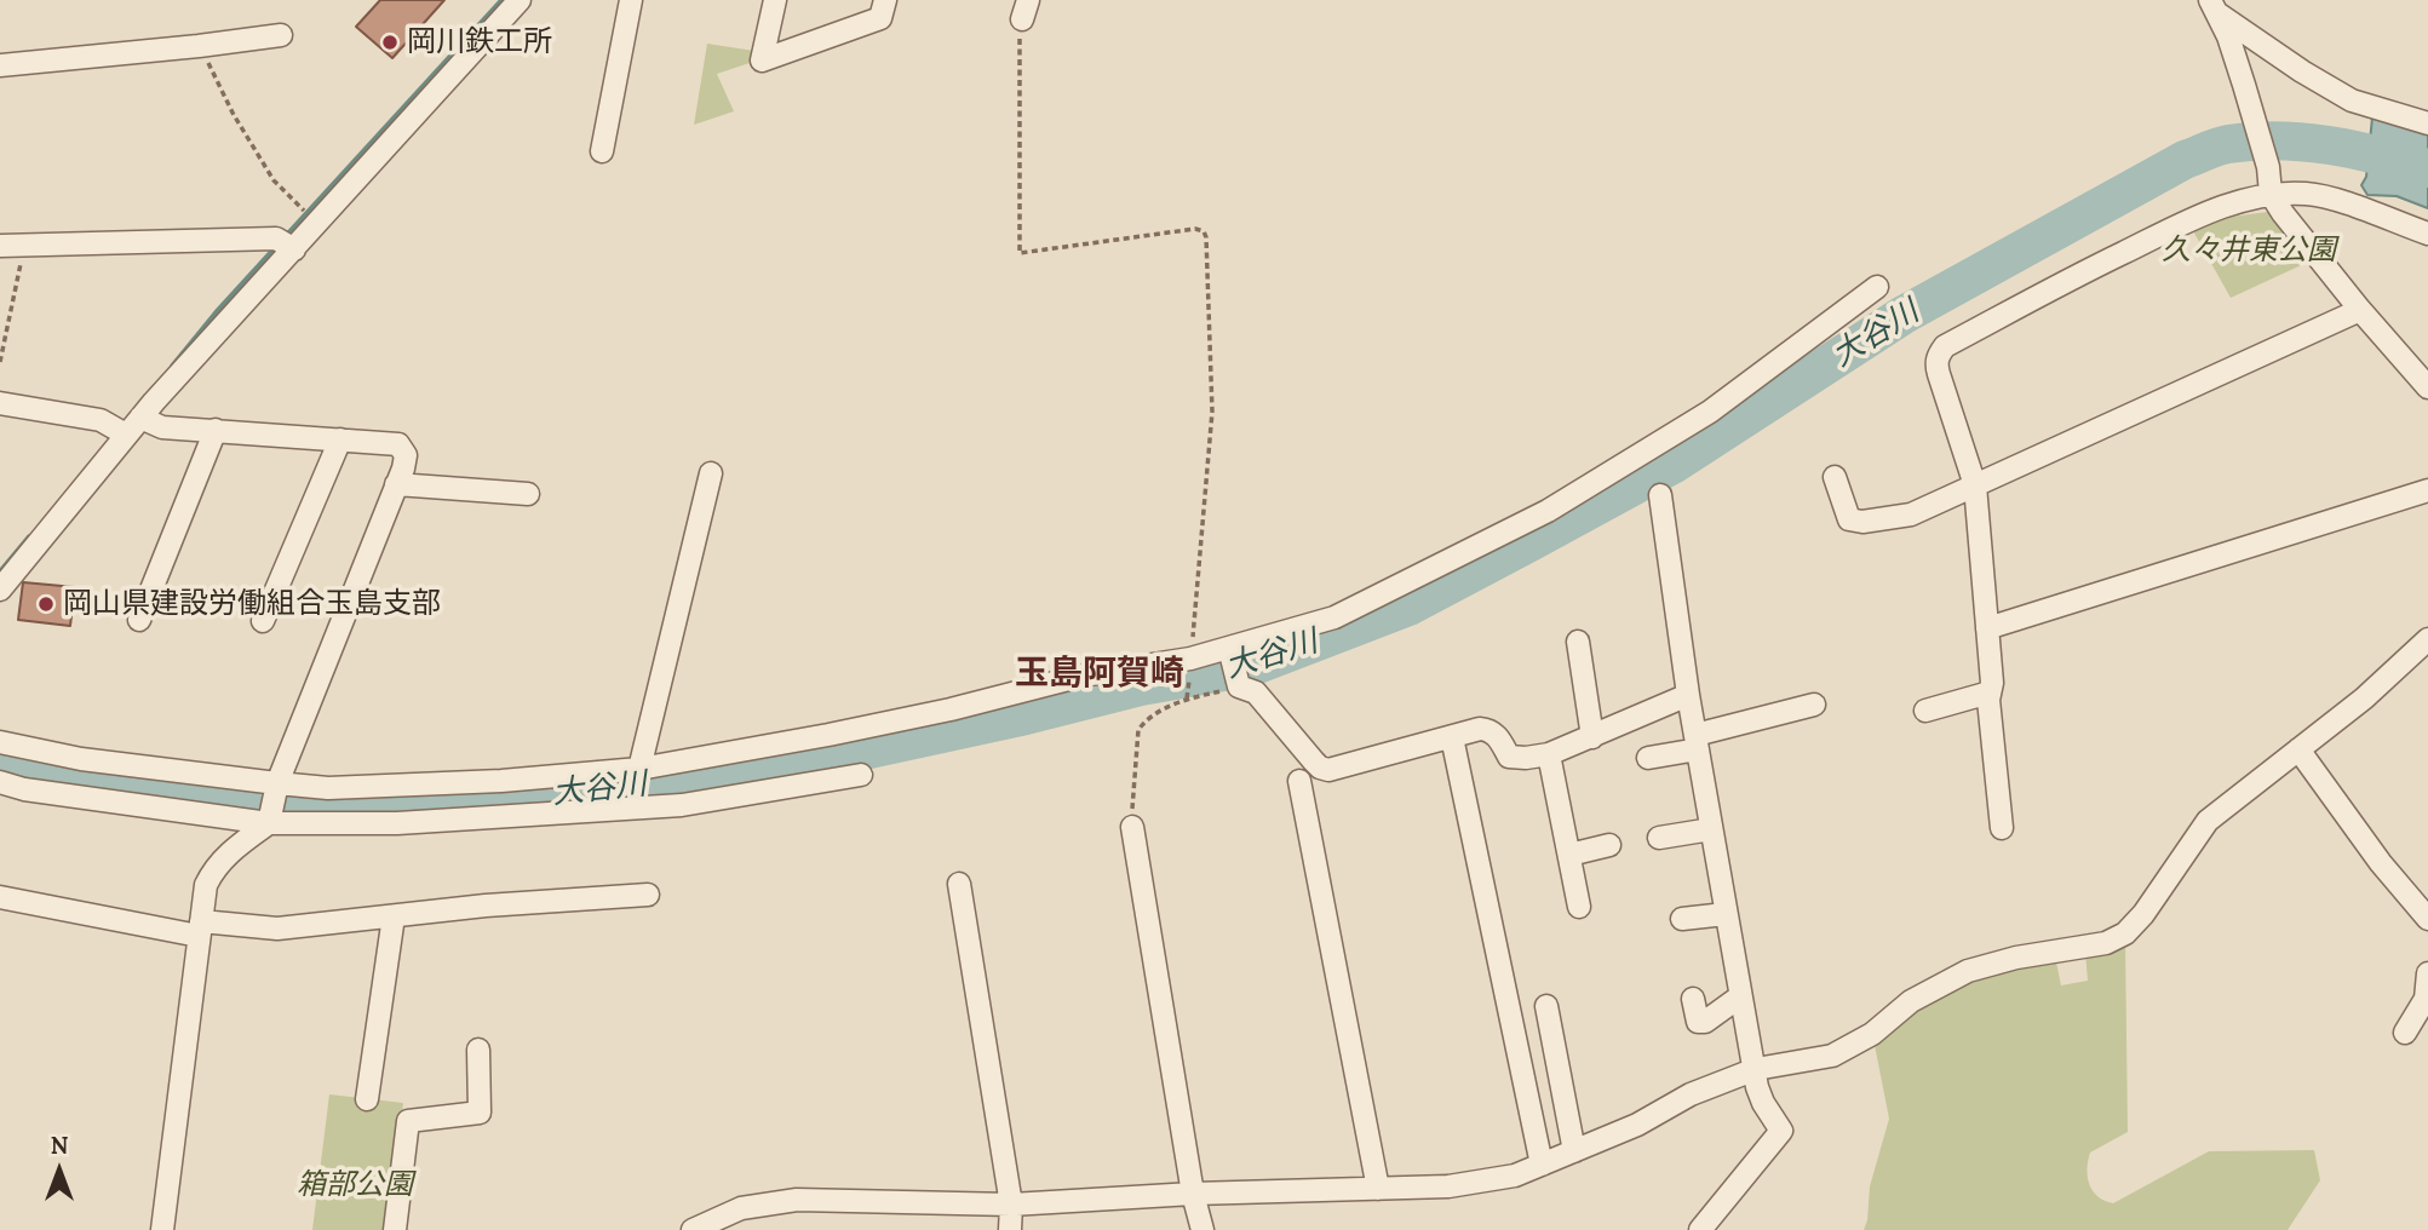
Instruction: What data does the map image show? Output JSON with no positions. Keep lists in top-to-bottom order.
{
  "districts": ["玉島阿賀崎"],
  "water": ["大谷川"],
  "parks": ["久々井東公園", "箱部公園"],
  "places": ["岡川鉄工所", "岡山県建設労働組合玉島支部"],
  "north": "top"
}
